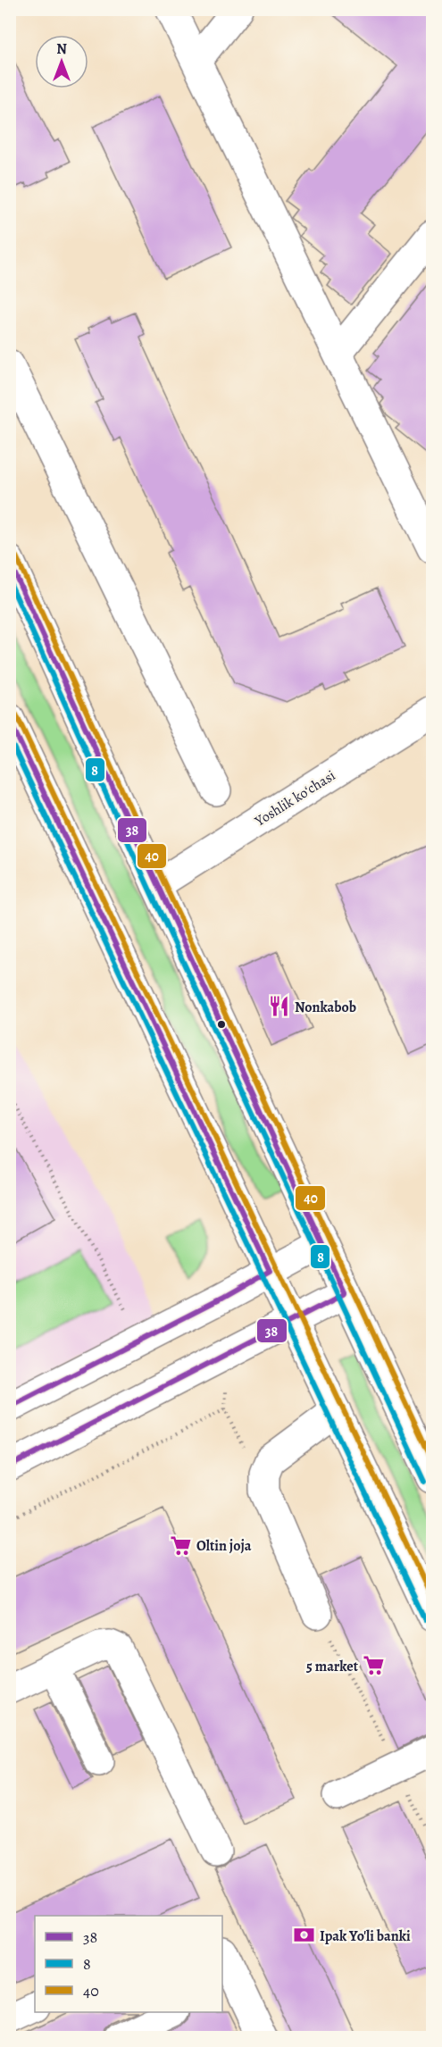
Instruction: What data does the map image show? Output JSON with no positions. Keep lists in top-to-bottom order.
{
  "streets": {
    "main road": ["Yoshlik koʻchasi"]
  },
  "places": {
    "restaurant": ["Nonkabob"],
    "supermarket": ["Oltin joja", "5 market"],
    "bank": ["Ipak Yo'li banki"]
  },
  "lines": ["transit line 40", "transit line 38", "transit line 8"],
  "legend": ["38", "8", "40"],
  "north": "top"
}
